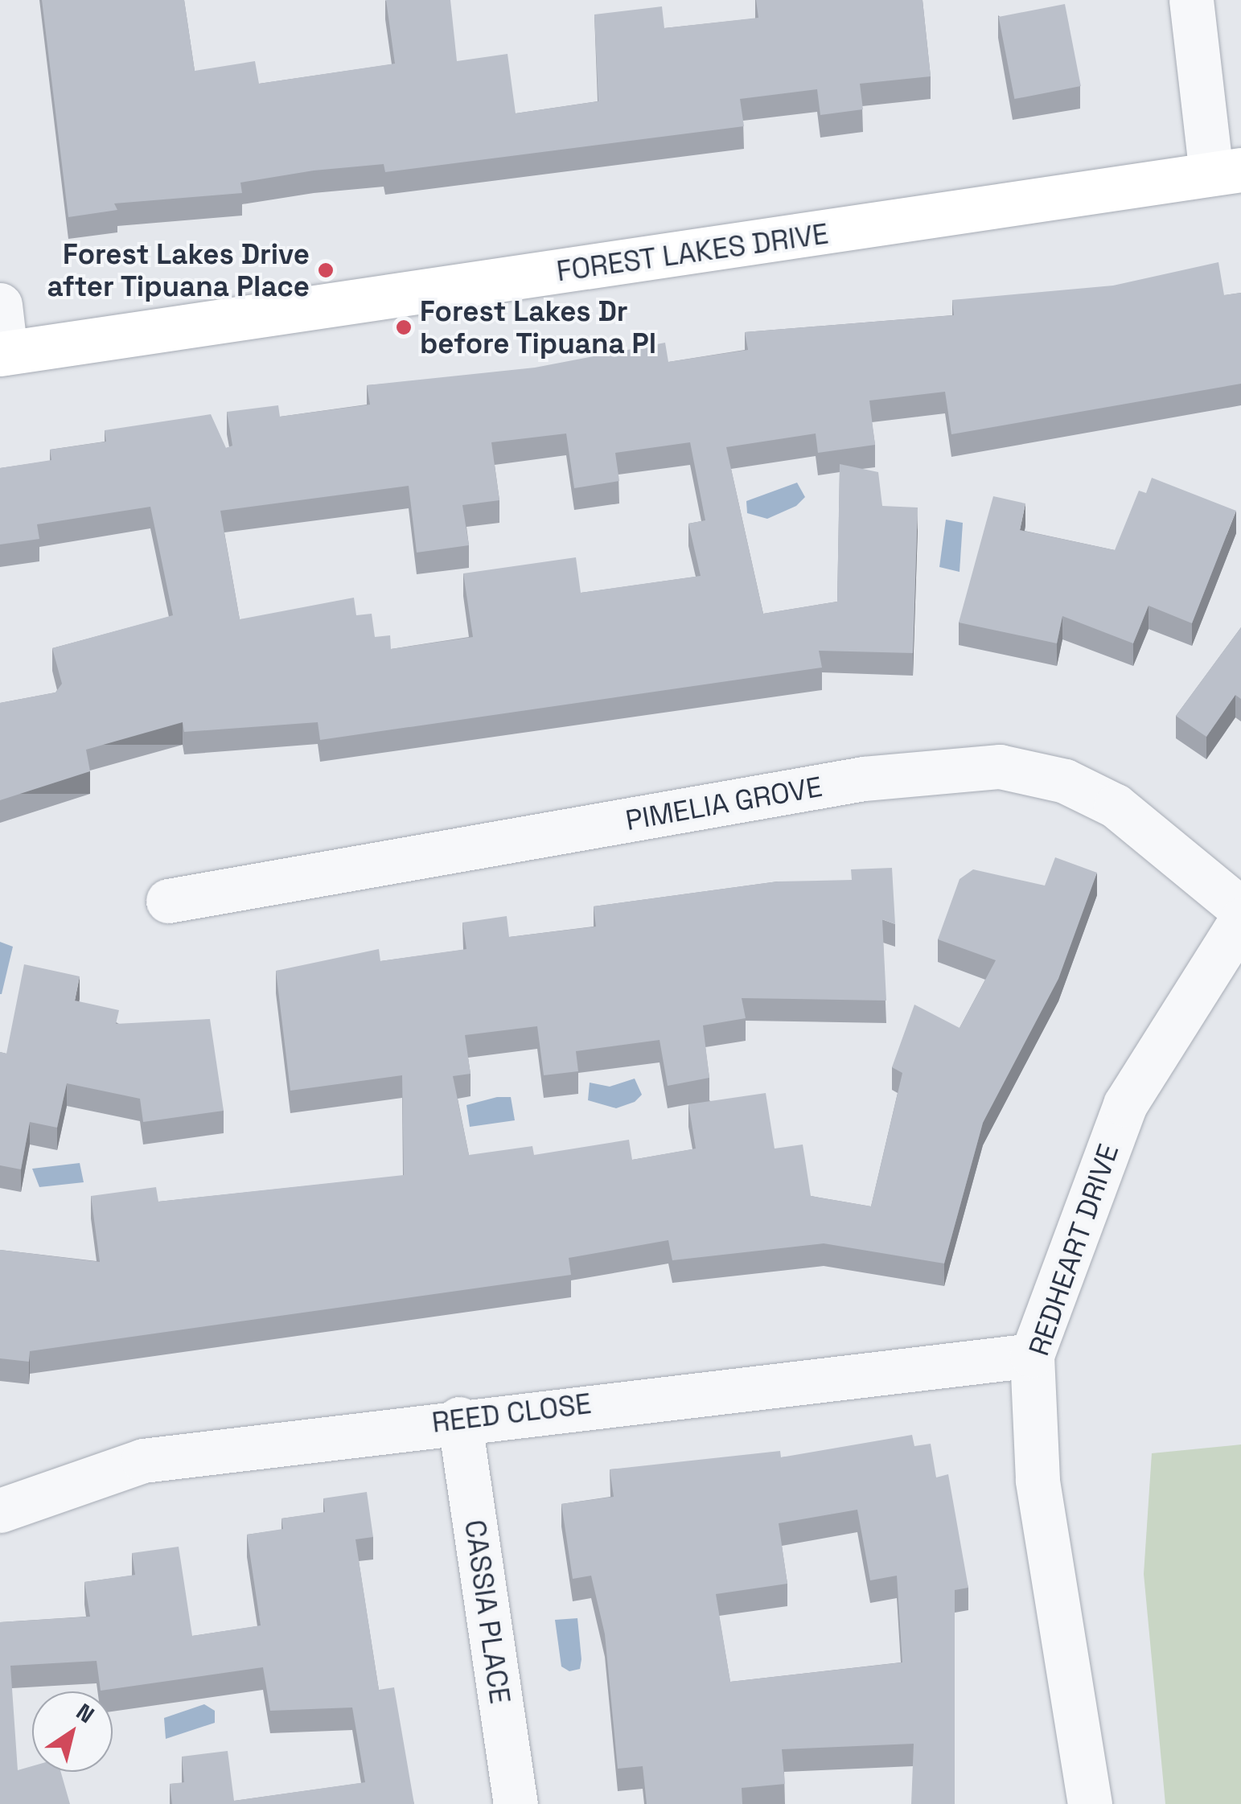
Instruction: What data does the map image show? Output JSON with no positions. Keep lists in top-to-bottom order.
{
  "streets": {
    "main road": ["FOREST LAKES DRIVE"],
    "street": [
      "PIMELIA GROVE",
      "REDHEART DRIVE",
      "REED CLOSE",
      "CASSIA PLACE"
    ]
  },
  "crossings": [
    ["REDHEART DRIVE", "REED CLOSE"],
    ["REED CLOSE", "CASSIA PLACE"]
  ],
  "places": ["Forest Lakes Drive after Tipuana Place", "Forest Lakes Dr before Tipuana Pl"],
  "north": "top right"
}
